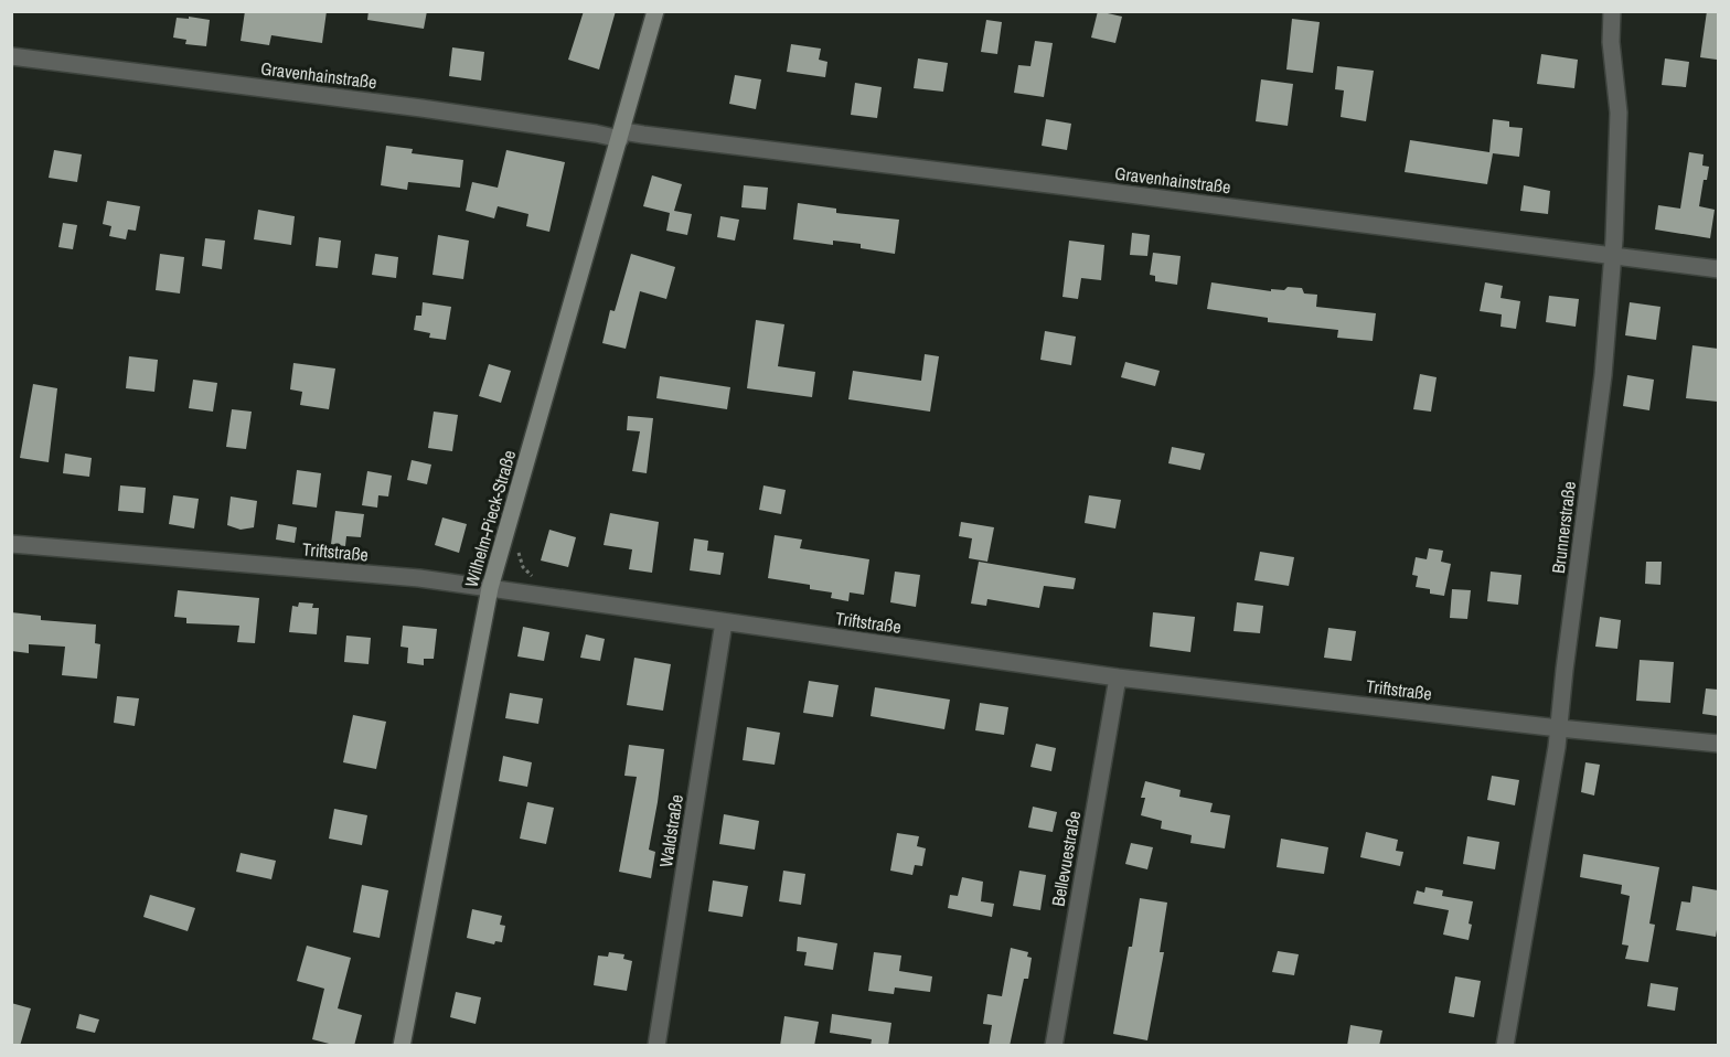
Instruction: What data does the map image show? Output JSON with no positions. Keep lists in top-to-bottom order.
{
  "streets": {
    "street": [
      "Gravenhainstraße",
      "Wilhelm-Pieck-Straße",
      "Brunnerstraße",
      "Triftstraße",
      "Waldstraße",
      "Bellevuestraße"
    ]
  },
  "crossings": [
    ["Gravenhainstraße", "Wilhelm-Pieck-Straße"],
    ["Gravenhainstraße", "Brunnerstraße"],
    ["Wilhelm-Pieck-Straße", "Triftstraße"],
    ["Brunnerstraße", "Triftstraße"],
    ["Triftstraße", "Waldstraße"],
    ["Triftstraße", "Bellevuestraße"]
  ]
}
